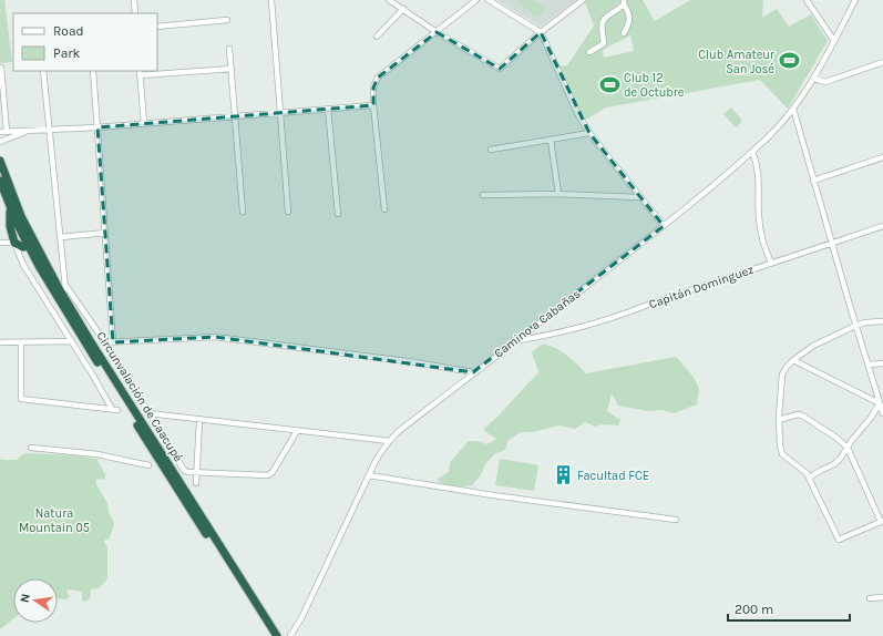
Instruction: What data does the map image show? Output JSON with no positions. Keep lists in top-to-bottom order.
{
  "streets": {
    "highway": ["Circunvalación de Caacupé"],
    "street": ["Capitán Dominguez", "Camino a Cabañas"]
  },
  "crossings": [
    ["Capitán Dominguez", "Camino a Cabañas"]
  ],
  "parks": ["Natura Mountain 05"],
  "places": {
    "sports": ["Club Amateur San José", "Club 12 de Octubre"],
    "building": ["Facultad FCE"]
  },
  "legend": ["Road", "Park"],
  "scale_bar": "200 m",
  "north": "left"
}
